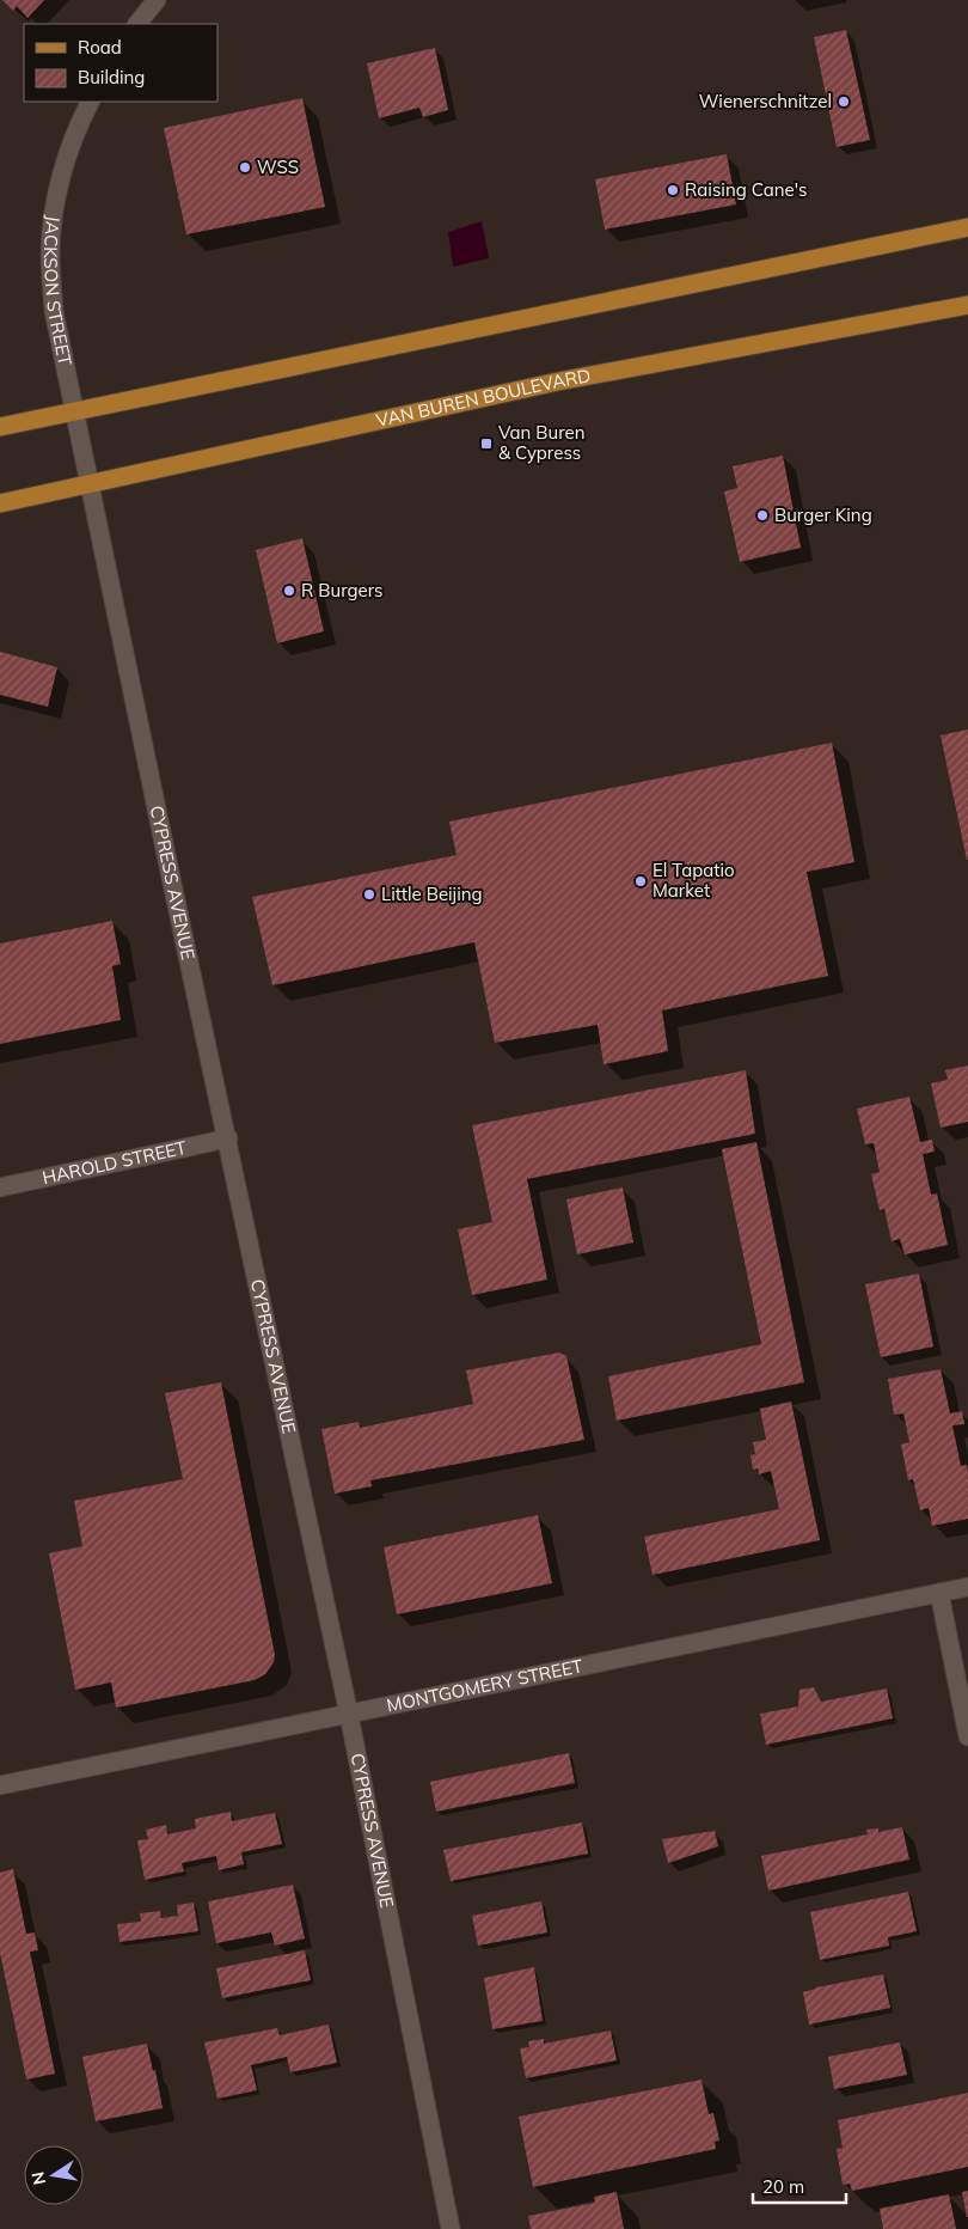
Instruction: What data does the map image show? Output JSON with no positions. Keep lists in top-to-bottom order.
{
  "streets": {
    "main road": ["VAN BUREN BOULEVARD"],
    "street": [
      "JACKSON STREET",
      "CYPRESS AVENUE",
      "HAROLD STREET",
      "MONTGOMERY STREET"
    ]
  },
  "crossings": [
    ["JACKSON STREET", "VAN BUREN BOULEVARD"],
    ["JACKSON STREET", "CYPRESS AVENUE"],
    ["VAN BUREN BOULEVARD", "CYPRESS AVENUE"],
    ["CYPRESS AVENUE", "HAROLD STREET"],
    ["CYPRESS AVENUE", "MONTGOMERY STREET"]
  ],
  "places": {
    "other": [
      "Wienerschnitzel",
      "WSS",
      "Raising Cane's",
      "Burger King",
      "R Burgers",
      "El Tapatio Market",
      "Little Beijing"
    ],
    "transit": ["Van Buren & Cypress"]
  },
  "legend": ["Road", "Building"],
  "scale_bar": "20 m",
  "north": "left"
}
